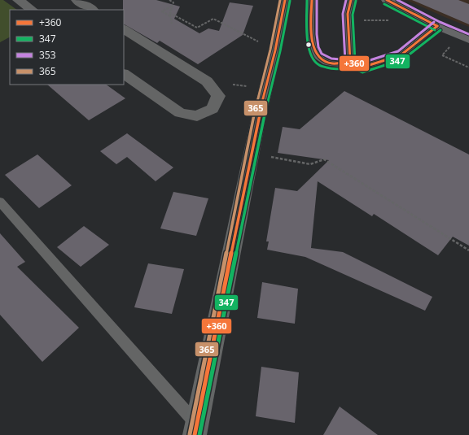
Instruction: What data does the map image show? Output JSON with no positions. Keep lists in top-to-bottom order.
{
  "lines": [
    "transit line +360",
    "transit line 347",
    "transit line 353",
    "transit line 365"
  ],
  "legend": [
    "+360",
    "347",
    "353",
    "365"
  ]
}
